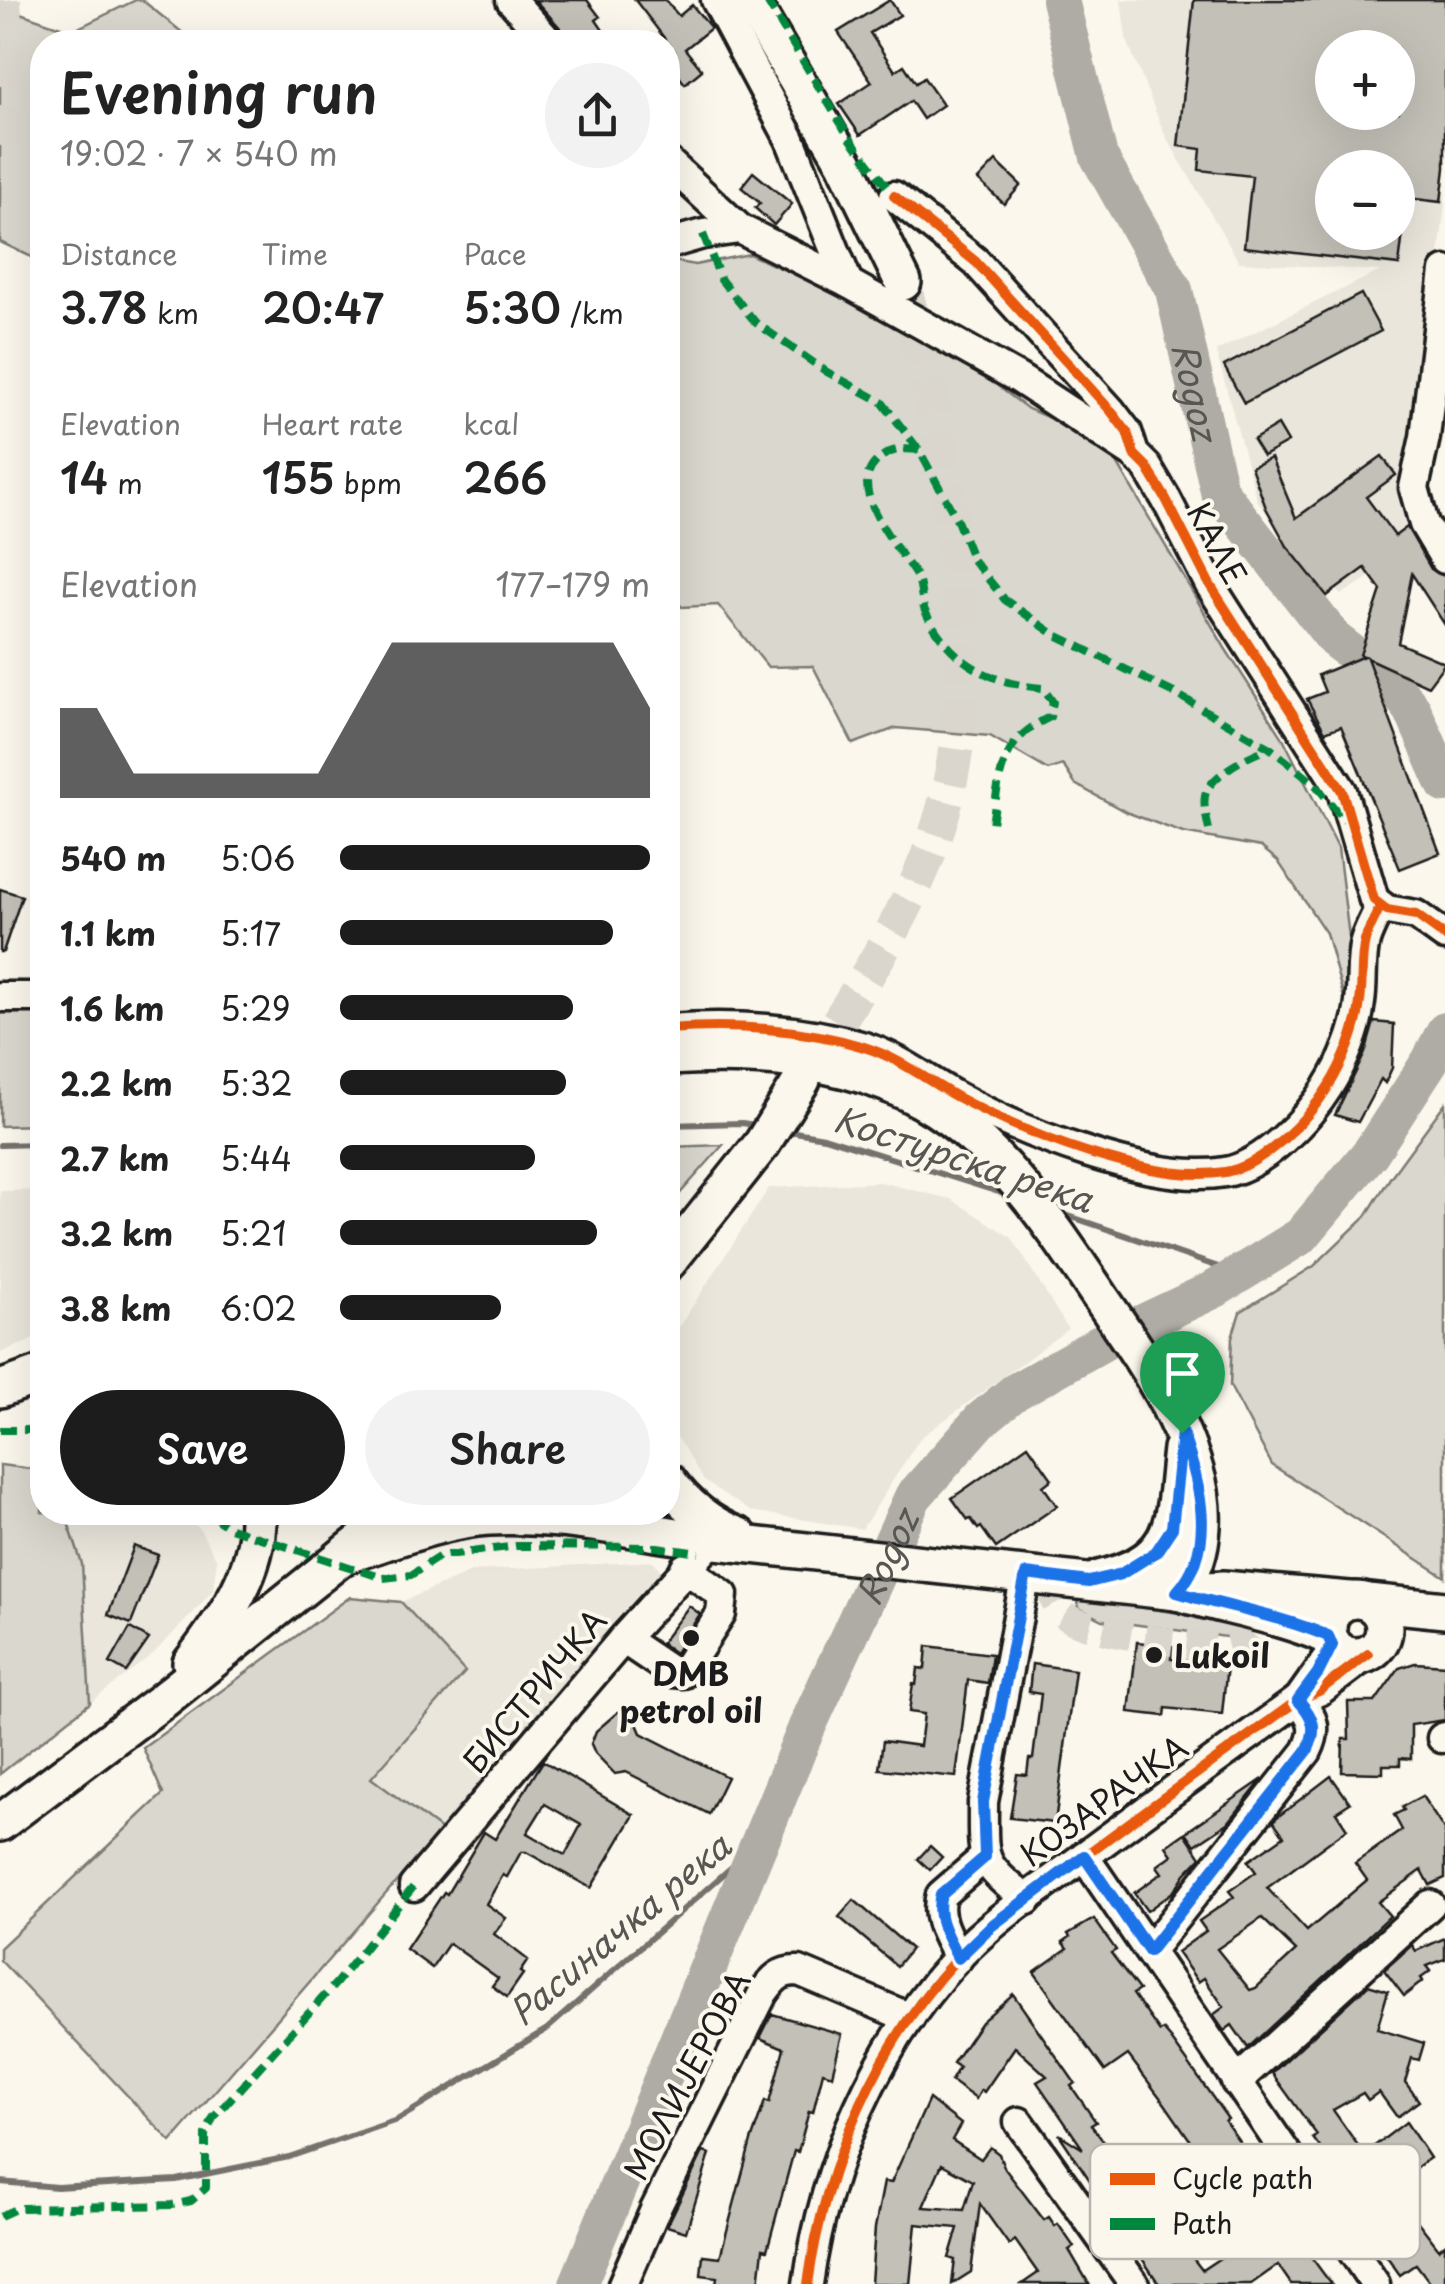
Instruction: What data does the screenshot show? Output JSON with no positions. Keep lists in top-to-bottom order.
{
  "streets": {
    "street": [
      "КАЛЕ",
      "БИСТРИЧКА",
      "КОЗАРАЧКА",
      "МОЛИЈЕРОВА"
    ]
  },
  "crossings": [
    ["КОЗАРАЧКА", "МОЛИЈЕРОВА"]
  ],
  "water": ["Rogoz", "Костурска река", "Расиначка река"],
  "places": ["DMB petrol oil", "Lukoil"],
  "legend": ["Cycle path", "Path"],
  "page": {
    "map_buttons": ["+", "−"],
    "heading": ["Evening run", "19:02 · 7 × 540 m"],
    "stats": [
      ["Distance", "3.78 km"],
      ["Time", "20:47"],
      ["Pace", "5:30 /km"],
      ["Elevation", "14 m"],
      ["Heart rate", "155 bpm"],
      ["kcal", "266"]
    ],
    "chart": ["Elevation", "177–179 m"],
    "list": [
      {
        "name": "540 m",
        "note": "5:06"
      },
      {
        "name": "1.1 km",
        "note": "5:17"
      },
      {
        "name": "1.6 km",
        "note": "5:29"
      },
      {
        "name": "2.2 km",
        "note": "5:32"
      },
      {
        "name": "2.7 km",
        "note": "5:44"
      },
      {
        "name": "3.2 km",
        "note": "5:21"
      },
      {
        "name": "3.8 km",
        "note": "6:02"
      }
    ],
    "buttons": ["Save", "Share"]
  }
}
